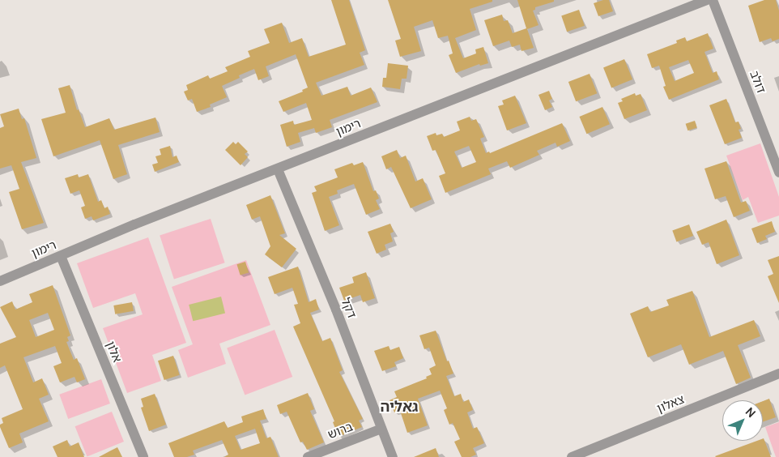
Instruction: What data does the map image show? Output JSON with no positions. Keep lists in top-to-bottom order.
{
  "streets": {
    "street": [
      "דולב",
      "רימון",
      "דקל",
      "אלון",
      "צאלון",
      "ברוש"
    ]
  },
  "crossings": [
    ["רימון", "דקל"],
    ["רימון", "אלון"],
    ["דקל", "ברוש"]
  ],
  "districts": ["גאליה"],
  "north": "top right"
}
